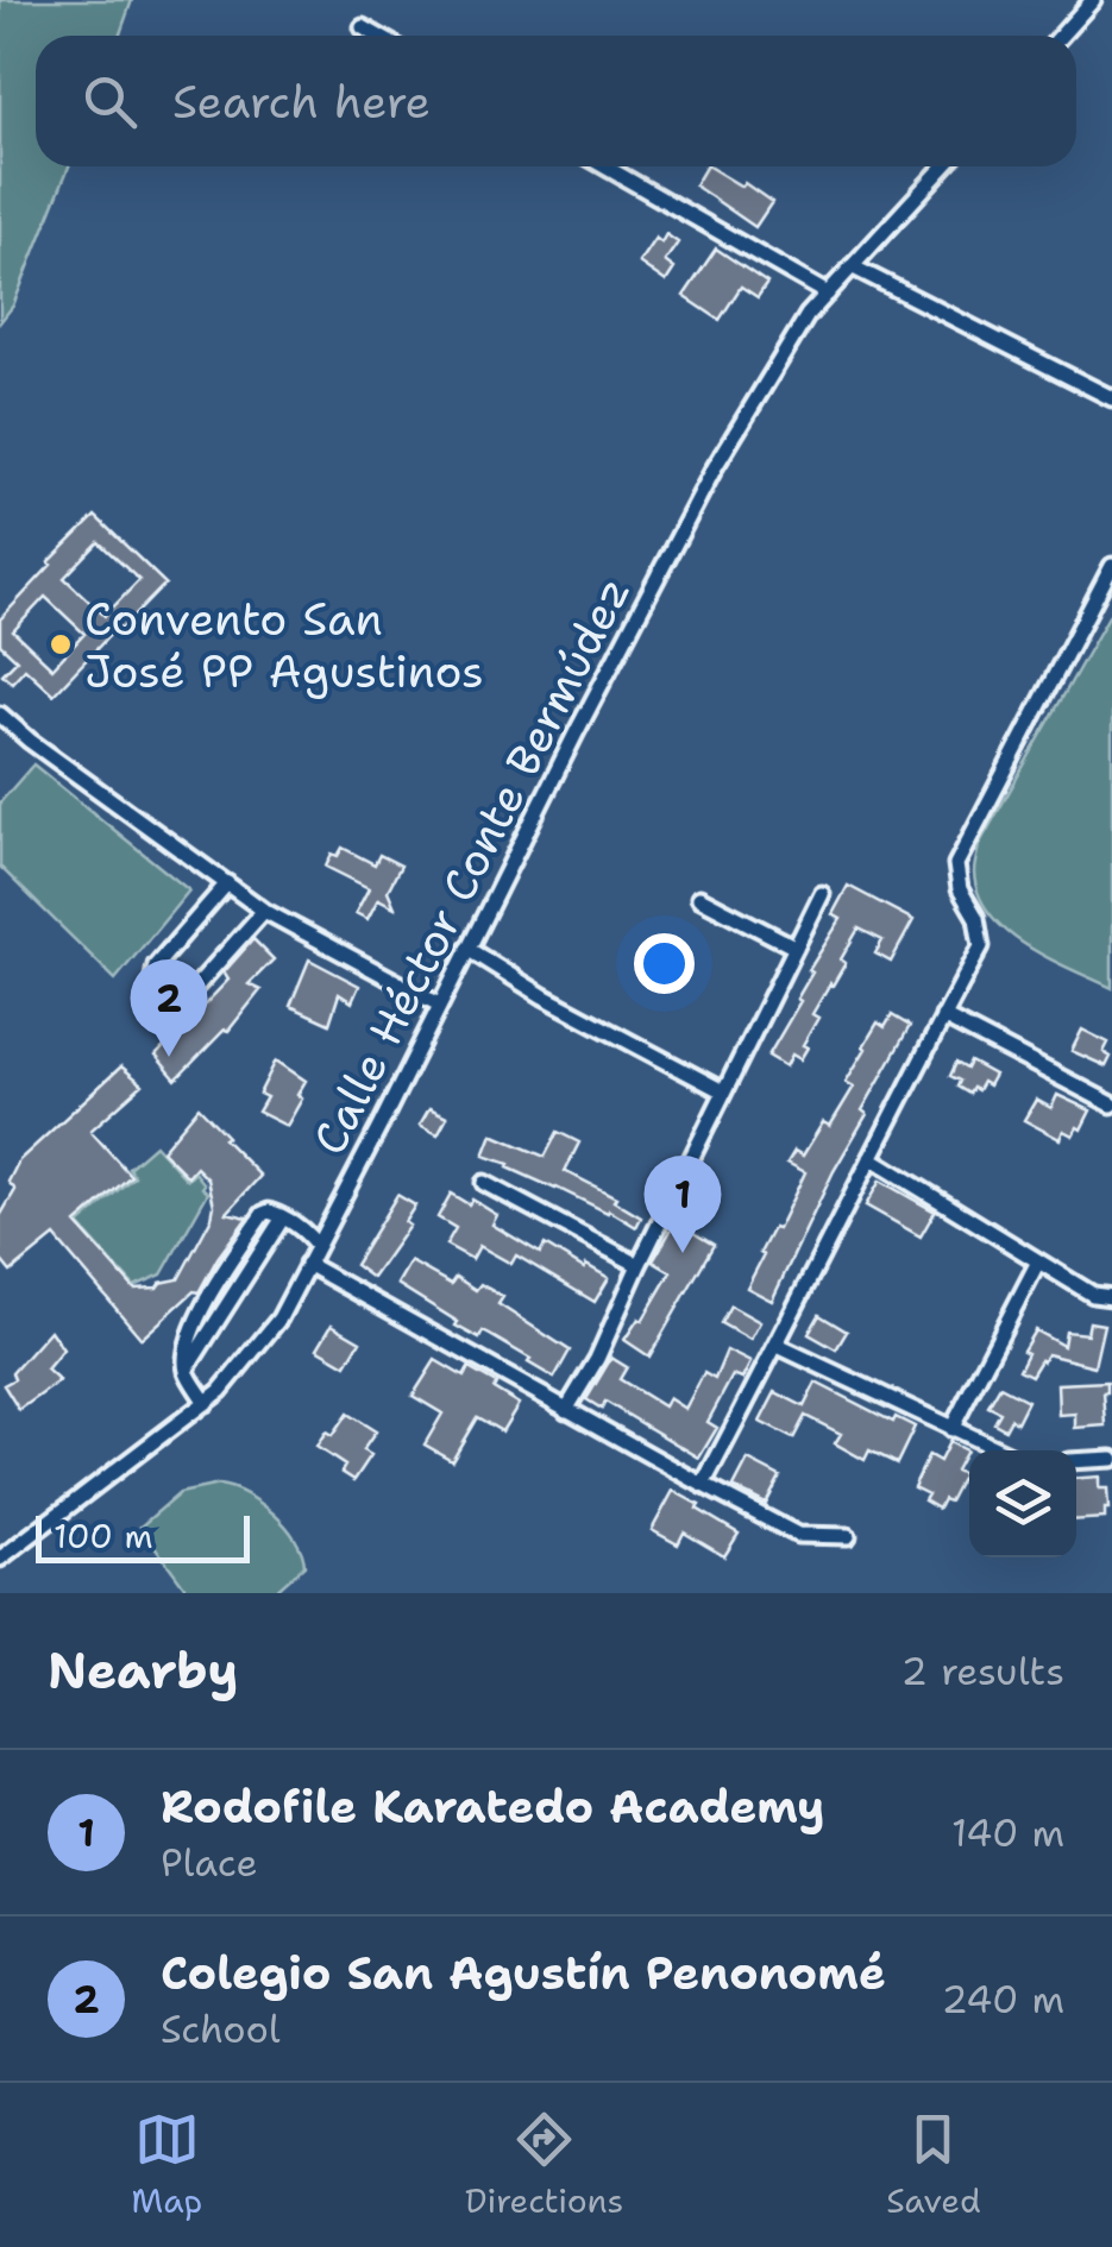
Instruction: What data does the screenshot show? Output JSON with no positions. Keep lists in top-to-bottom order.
{
  "streets": {
    "street": ["Calle Héctor Conte Bermúdez"]
  },
  "places": ["Convento San José PP Agustinos"],
  "scale_bar": "100 m",
  "page": {
    "search": "Search here",
    "pins": ["2", "1"],
    "scale": "100 m",
    "heading": ["Nearby", "2 results"],
    "list": [
      {
        "mark": "1",
        "name": "Rodofile Karatedo Academy",
        "note": "Place",
        "value": "140 m"
      },
      {
        "mark": "2",
        "name": "Colegio San Agustín Penonomé",
        "note": "School",
        "value": "240 m"
      }
    ],
    "nav": ["Map", "Directions", "Saved"]
  }
}
